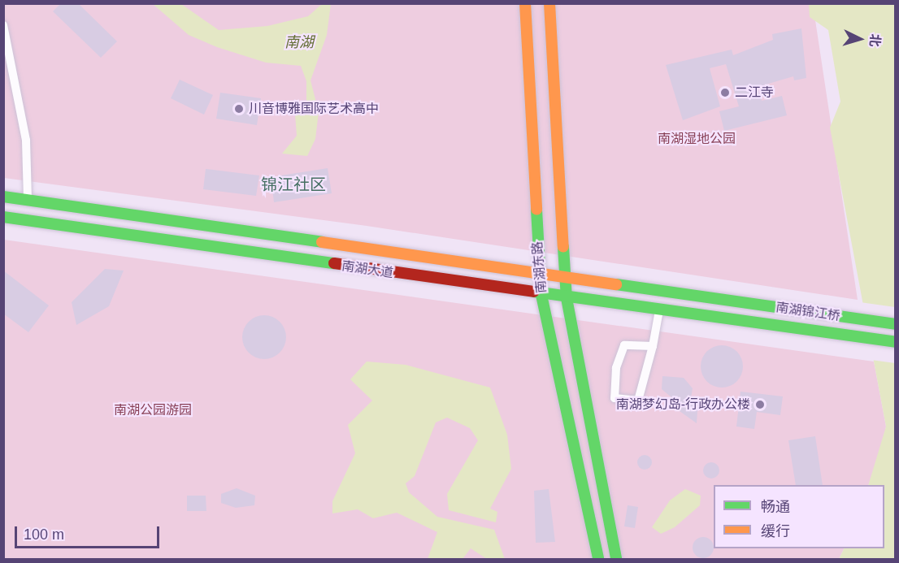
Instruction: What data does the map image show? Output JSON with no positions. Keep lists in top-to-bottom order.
{
  "streets": {
    "main road": ["南湖东路", "南湖大道", "南湖锦江桥"]
  },
  "crossings": [
    ["南湖东路", "南湖大道"],
    ["南湖大道", "南湖锦江桥"]
  ],
  "districts": ["锦江社区"],
  "water": ["南湖"],
  "parks": ["南湖湿地公园", "南湖公园游园"],
  "places": ["二江寺", "川音博雅国际艺术高中", "南湖梦幻岛-行政办公楼"],
  "legend": ["畅通", "缓行"],
  "scale_bar": "100 m",
  "north": "right"
}
